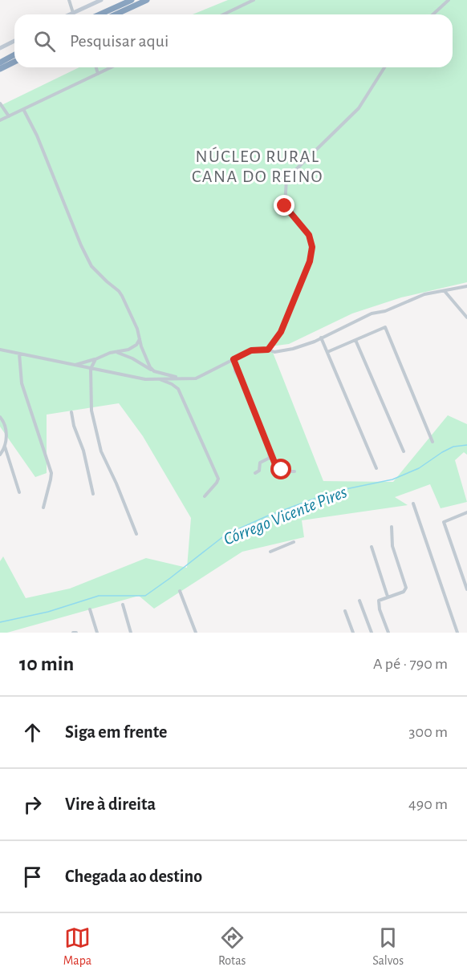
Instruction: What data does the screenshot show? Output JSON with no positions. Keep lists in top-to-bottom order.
{
  "districts": ["NÚCLEO RURAL CANA DO REINO"],
  "water": ["Córrego Vicente Pires"],
  "page": {
    "search": "Pesquisar aqui",
    "heading": ["10 min", "A pé · 790 m"],
    "list": [
      ["Siga em frente", "300 m"],
      ["Vire à direita", "490 m"],
      "Chegada ao destino"
    ],
    "nav": ["Mapa", "Rotas", "Salvos"]
  }
}
